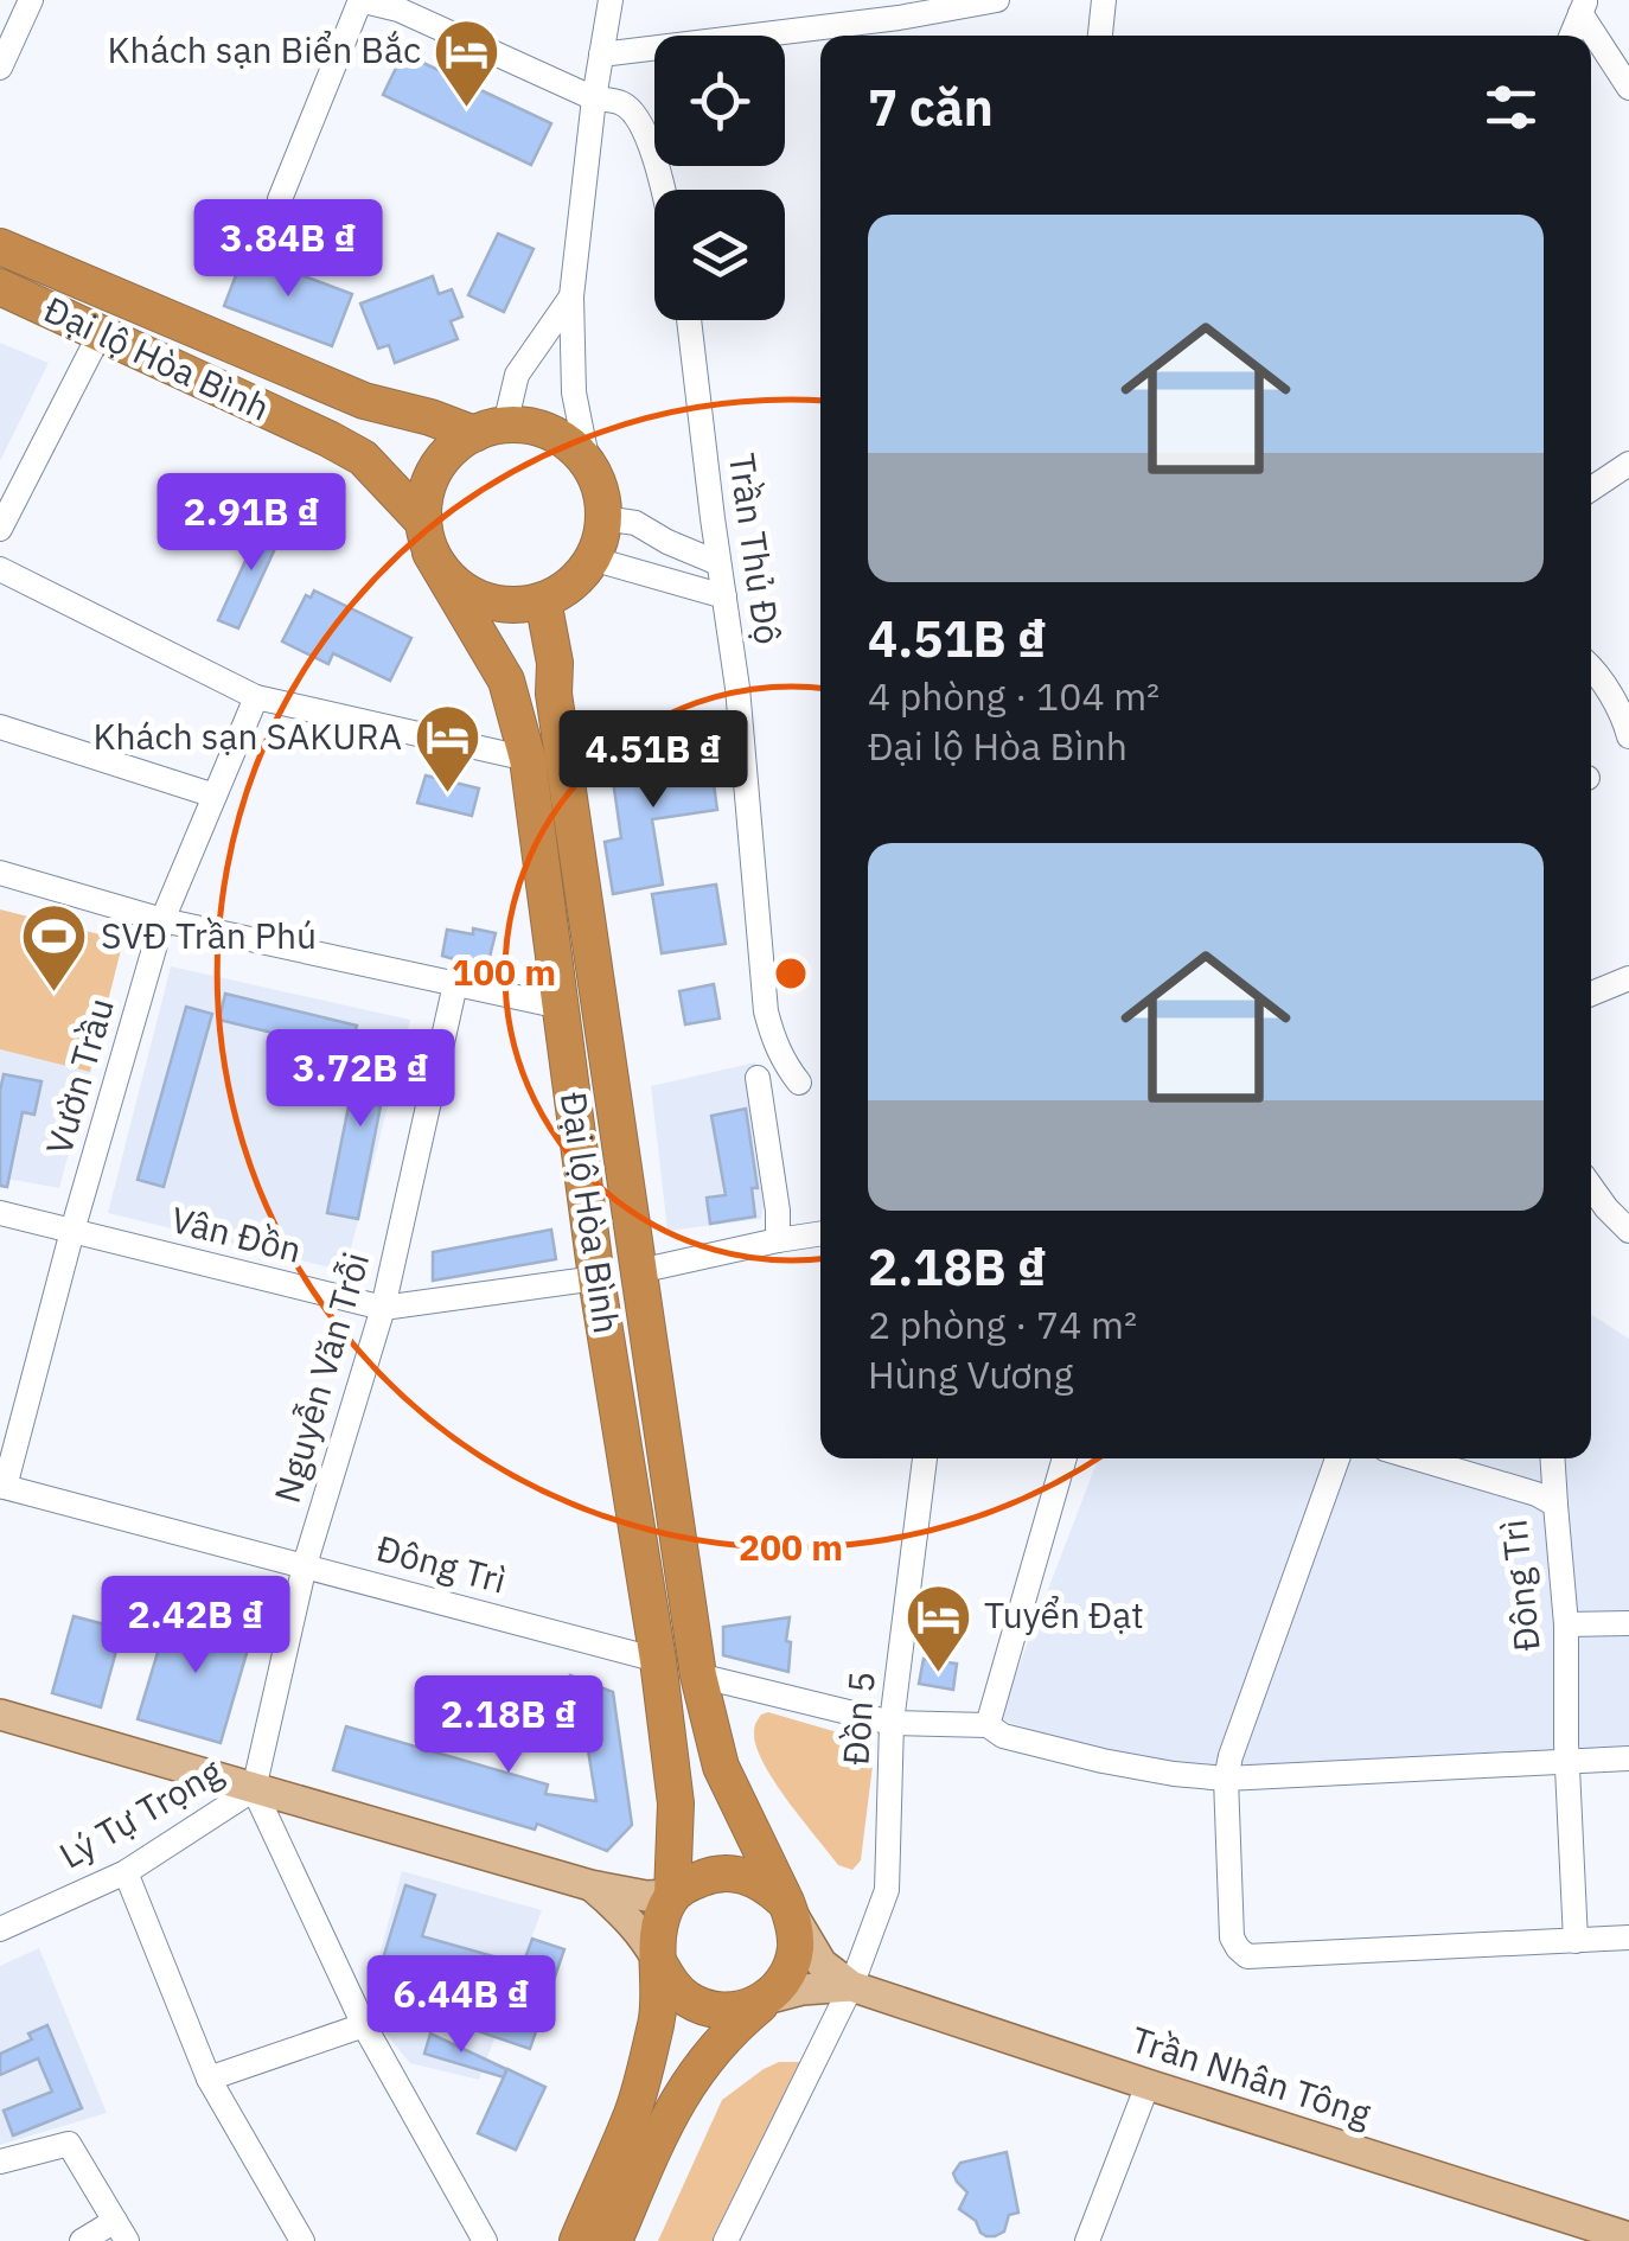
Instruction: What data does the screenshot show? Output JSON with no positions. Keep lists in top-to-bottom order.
{
  "streets": {
    "highway": ["Đại lộ Hòa Bình"],
    "main road": ["Trần Nhân Tông"],
    "street": [
      "Trần Thủ Độ",
      "Vườn Trầu",
      "Vân Đồn",
      "Nguyễn Văn Trỗi",
      "Đông Trì",
      "Đồn 5",
      "Lý Tự Trọng"
    ]
  },
  "crossings": [
    ["Đại lộ Hòa Bình", "Vân Đồn"],
    ["Đại lộ Hòa Bình", "Đông Trì"],
    ["Vườn Trầu", "Vân Đồn"],
    ["Vườn Trầu", "Đông Trì"],
    ["Vân Đồn", "Nguyễn Văn Trỗi"],
    ["Nguyễn Văn Trỗi", "Đông Trì"],
    ["Nguyễn Văn Trỗi", "Lý Tự Trọng"],
    ["Đồn 5", "Trần Nhân Tông"]
  ],
  "places": {
    "hotel": ["Khách sạn Biển Bắc", "Khách sạn SAKURA", "Tuyển Đạt"],
    "sports": ["SVĐ Trần Phú"]
  },
  "page": {
    "heading": "7 căn",
    "list": [
      {
        "name": "4.51B ₫",
        "note": "4 phòng · 104 m² · Đại lộ Hòa Bình"
      },
      {
        "name": "2.18B ₫",
        "note": "2 phòng · 74 m² · Hùng Vương"
      }
    ],
    "price": [
      "3.84B ₫",
      "2.91B ₫",
      "4.51B ₫",
      "3.72B ₫",
      "2.42B ₫",
      "2.18B ₫",
      "6.44B ₫"
    ]
  },
  "rings": ["100 m", "200 m"]
}
